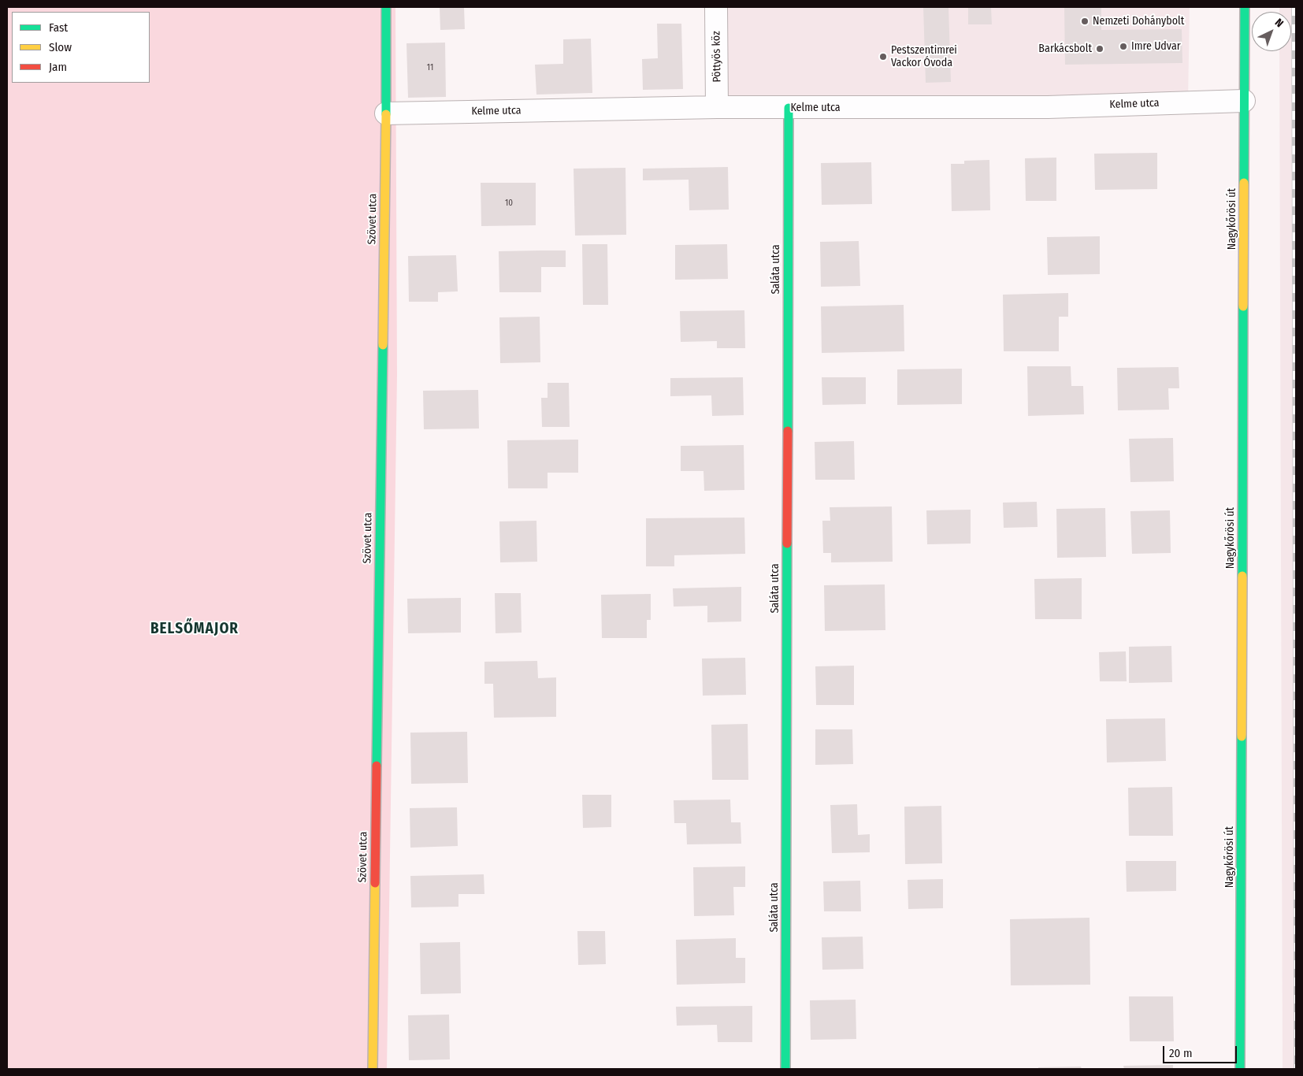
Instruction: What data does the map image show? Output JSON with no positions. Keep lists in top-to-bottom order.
{
  "streets": {
    "street": [
      "Pöttyös köz",
      "Kelme utca",
      "Szövet utca",
      "Nagykőrösi út",
      "Saláta utca"
    ]
  },
  "crossings": [
    ["Pöttyös köz", "Kelme utca"],
    ["Kelme utca", "Szövet utca"],
    ["Kelme utca", "Nagykőrösi út"],
    ["Kelme utca", "Saláta utca"]
  ],
  "districts": ["BELSŐMAJOR"],
  "places": [
    "Nemzeti Dohánybolt",
    "Imre Udvar",
    "Barkácsbolt",
    "Pestszentimrei Vackor Óvoda"
  ],
  "house_numbers": ["11", "10"],
  "legend": ["Fast", "Slow", "Jam"],
  "scale_bar": "20 m",
  "north": "top right"
}
